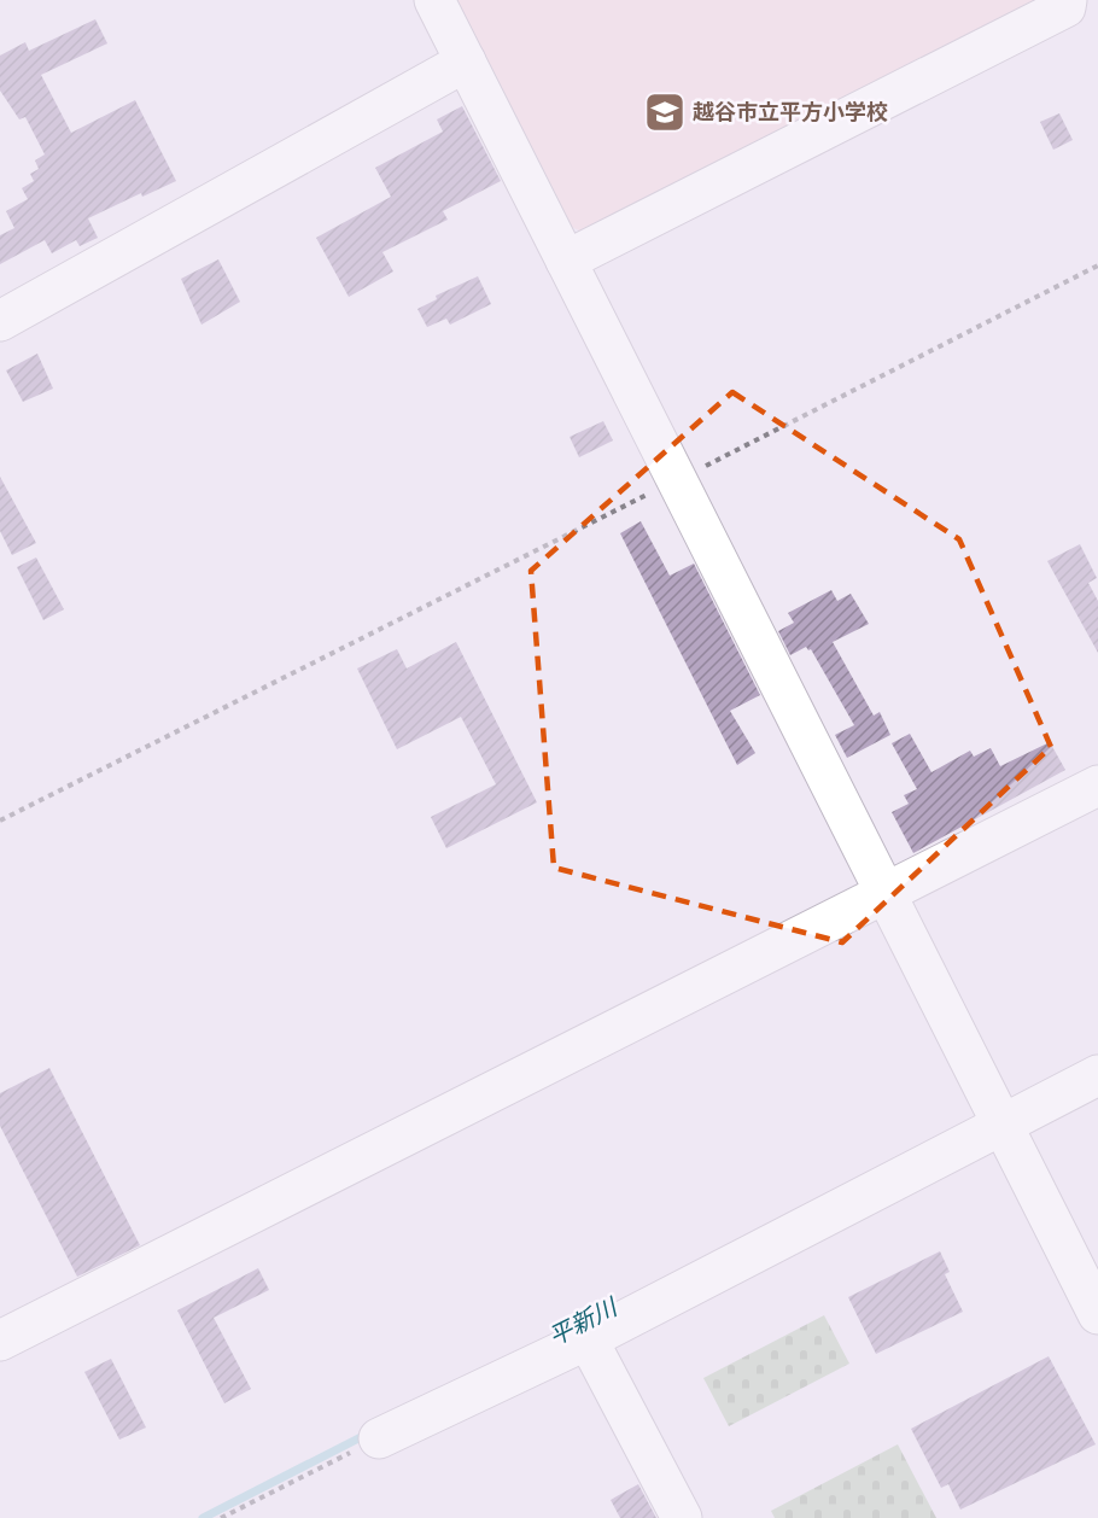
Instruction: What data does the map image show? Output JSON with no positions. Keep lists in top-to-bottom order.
{
  "water": ["平新川"],
  "places": {
    "school or university": ["越谷市立平方小学校"]
  }
}
